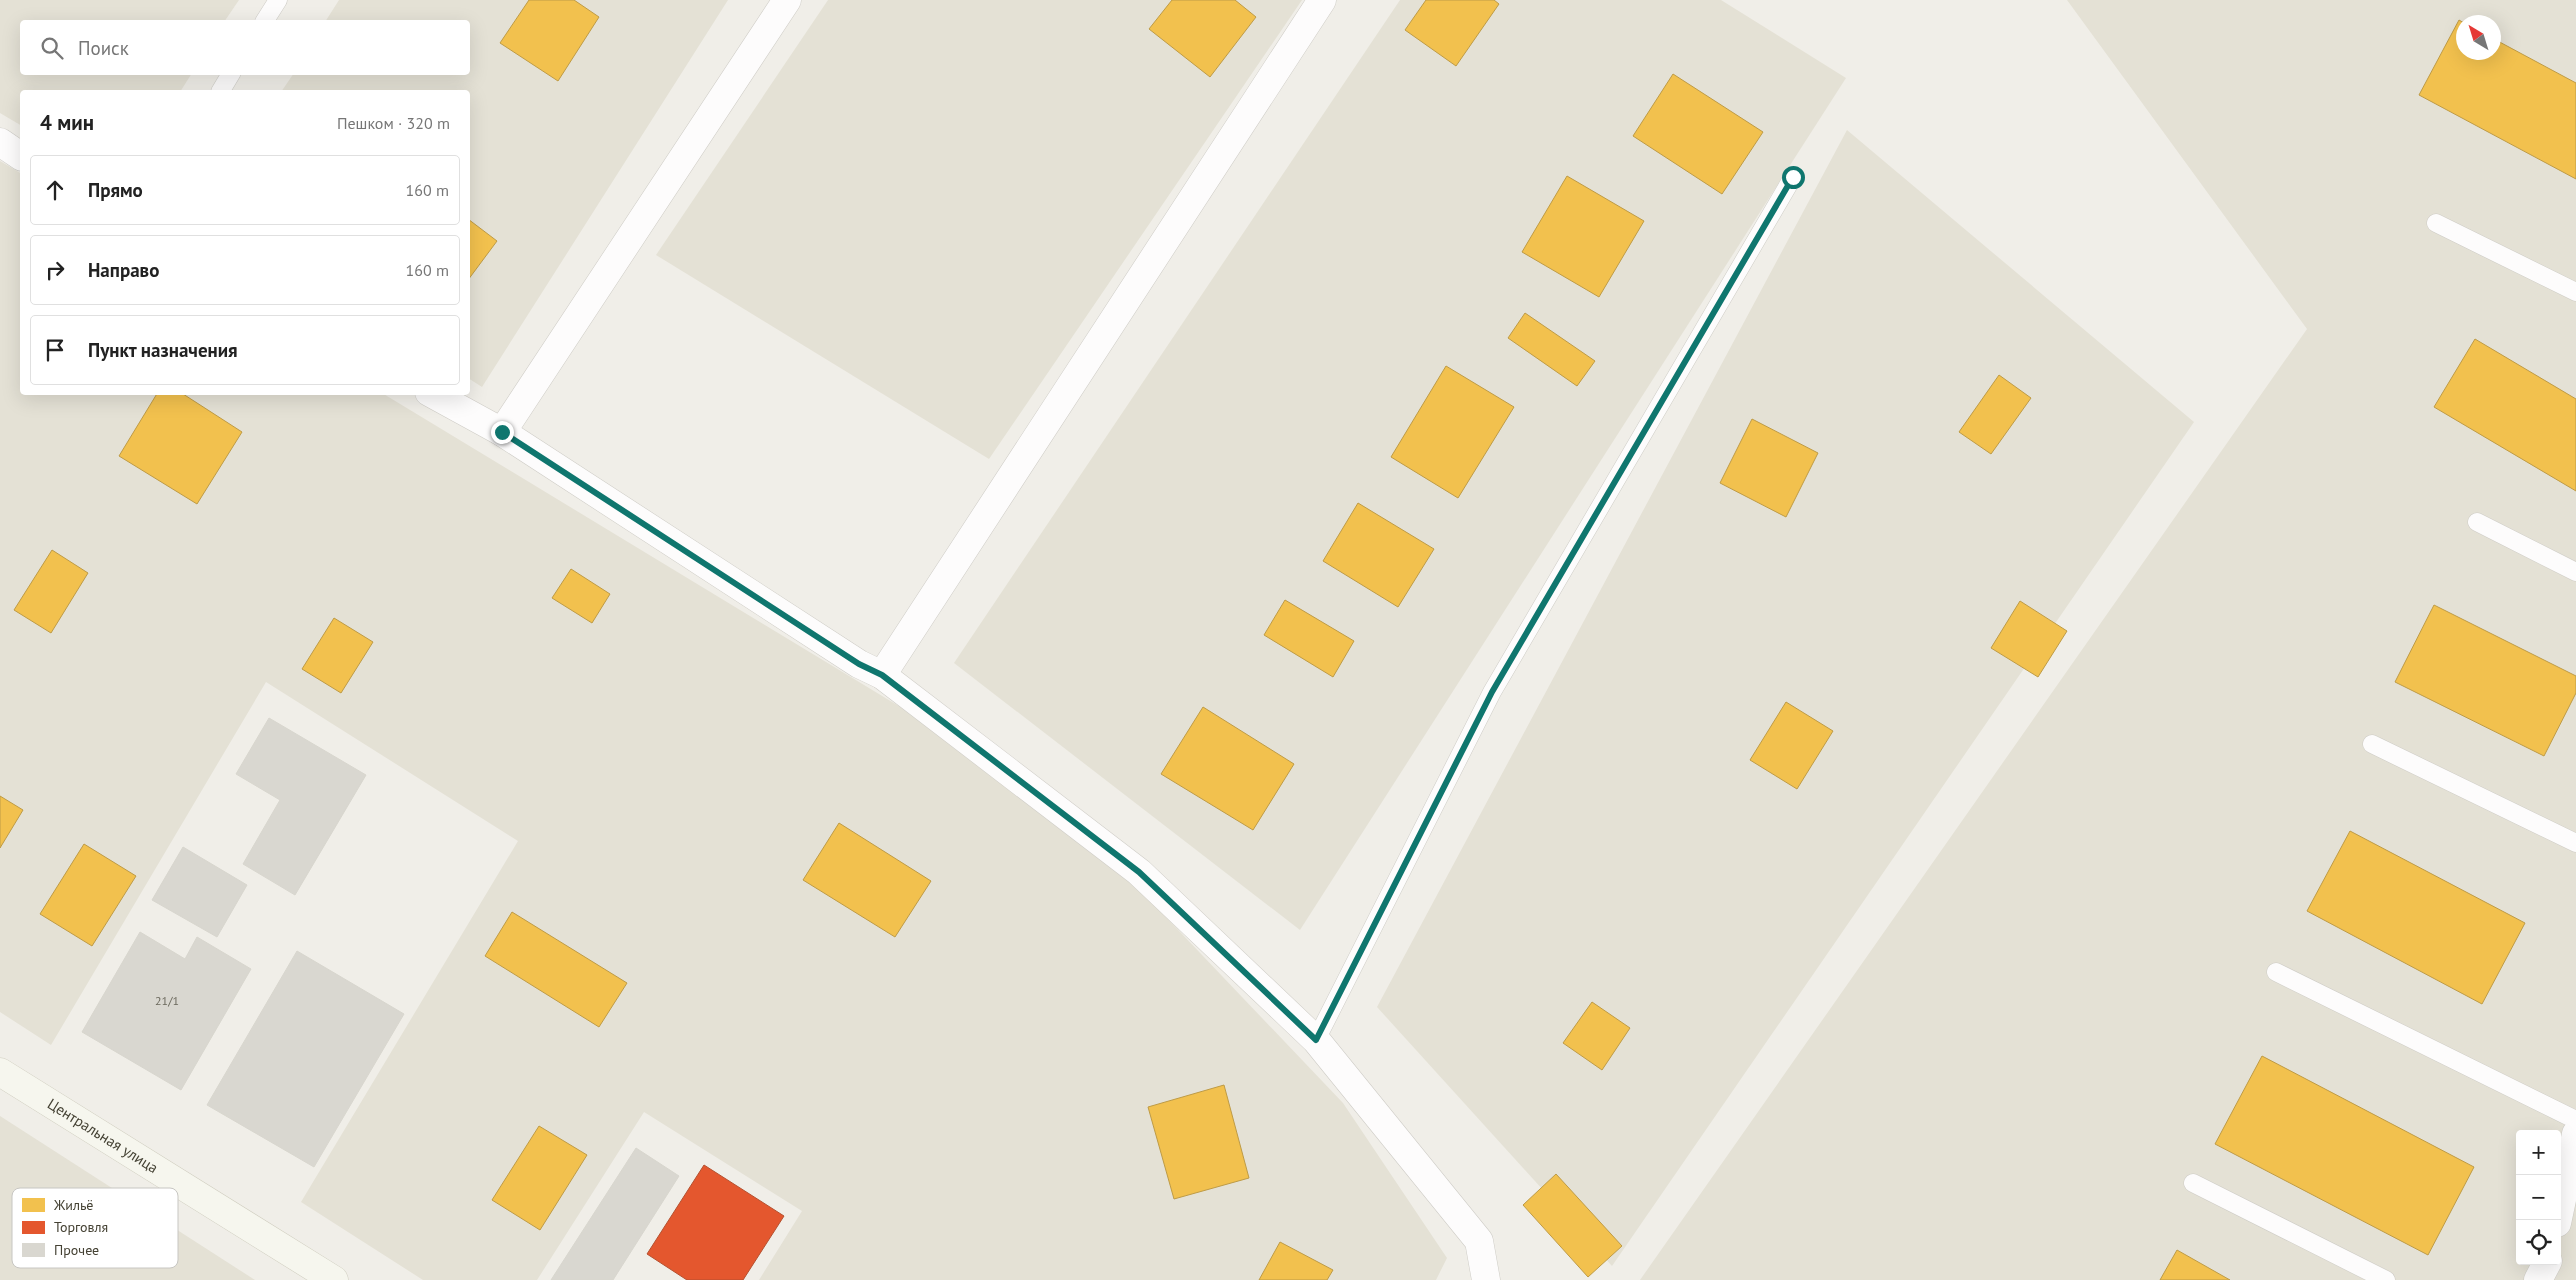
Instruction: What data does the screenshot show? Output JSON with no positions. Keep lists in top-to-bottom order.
{
  "streets": {
    "main road": ["Центральная улица"]
  },
  "house_numbers": ["21/1"],
  "legend": ["Жильё", "Торговля", "Прочее"],
  "north": "top left",
  "page": {
    "search": "Поиск",
    "heading": ["4 мин", "Пешком · 320 m"],
    "list": [
      ["Прямо", "160 m"],
      ["Направо", "160 m"],
      "Пункт назначения"
    ],
    "map_buttons": ["+", "−"]
  }
}
